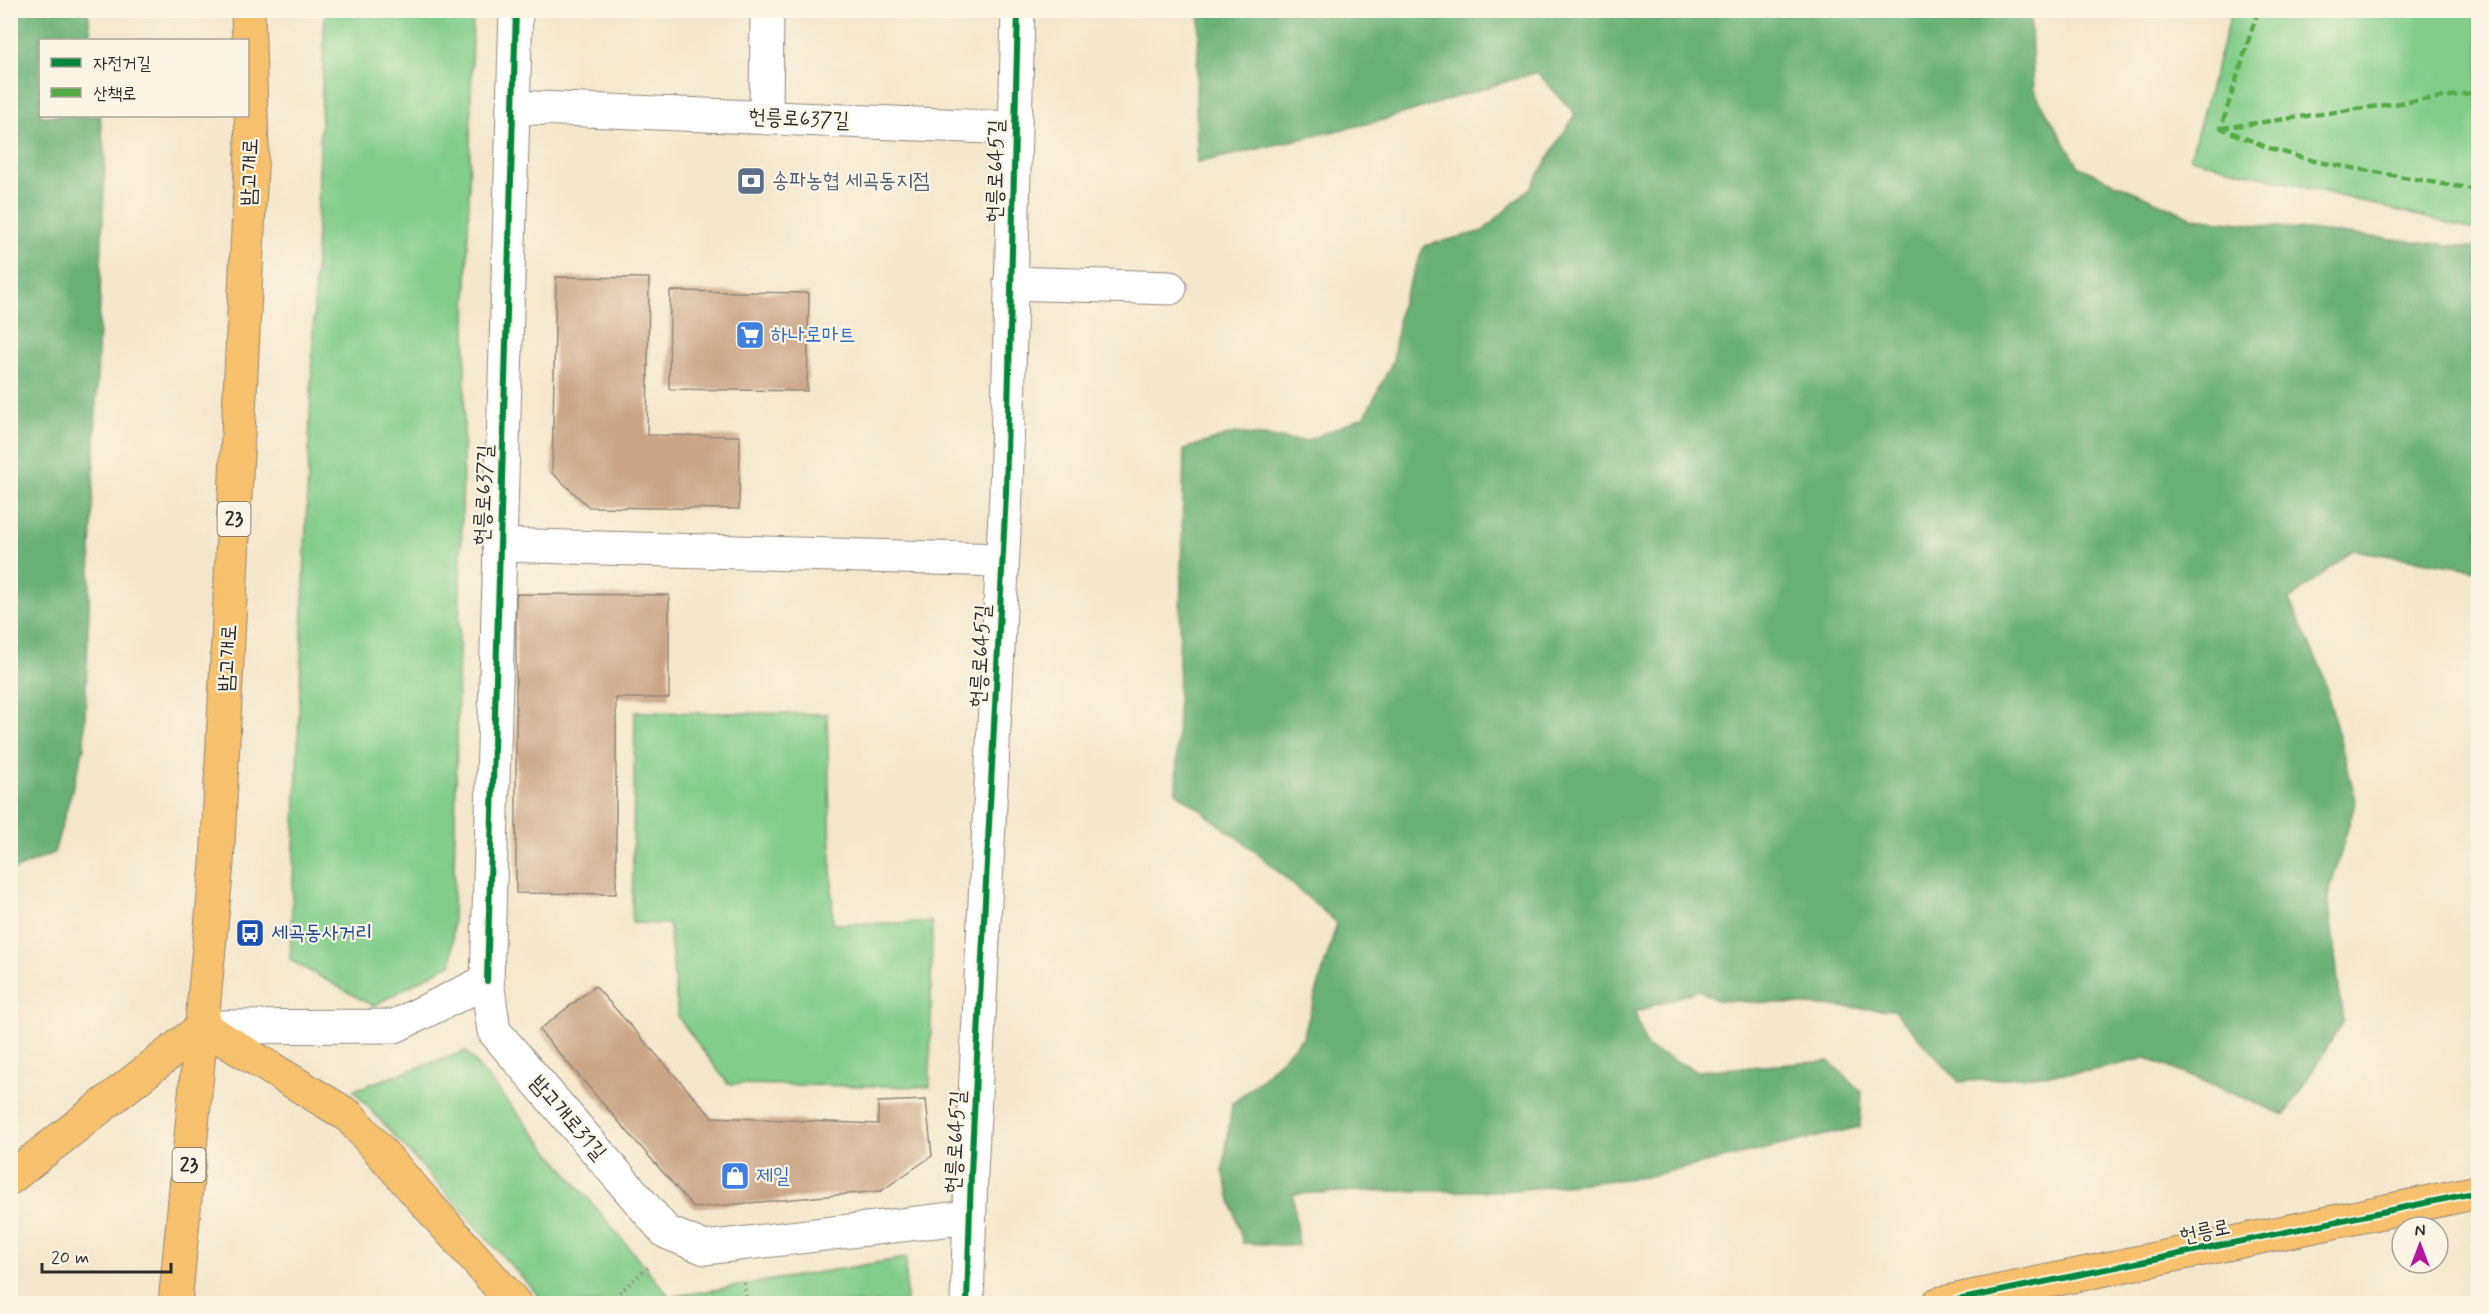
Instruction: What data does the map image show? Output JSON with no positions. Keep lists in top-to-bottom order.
{
  "streets": {
    "main road": ["밤고개로", "23", "헌릉로"],
    "street": ["헌릉로637길", "헌릉로645길", "밤고개로31길"]
  },
  "crossings": [
    ["헌릉로637길", "헌릉로645길"],
    ["헌릉로637길", "밤고개로31길"],
    ["헌릉로645길", "밤고개로31길"]
  ],
  "places": {
    "bank": ["송파농협 세곡동지점"],
    "supermarket": ["하나로마트"],
    "bus stop": ["세곡동사거리"],
    "shop": ["제일"]
  },
  "legend": ["자전거길", "산책로"],
  "scale_bar": "20 m",
  "north": "top"
}
